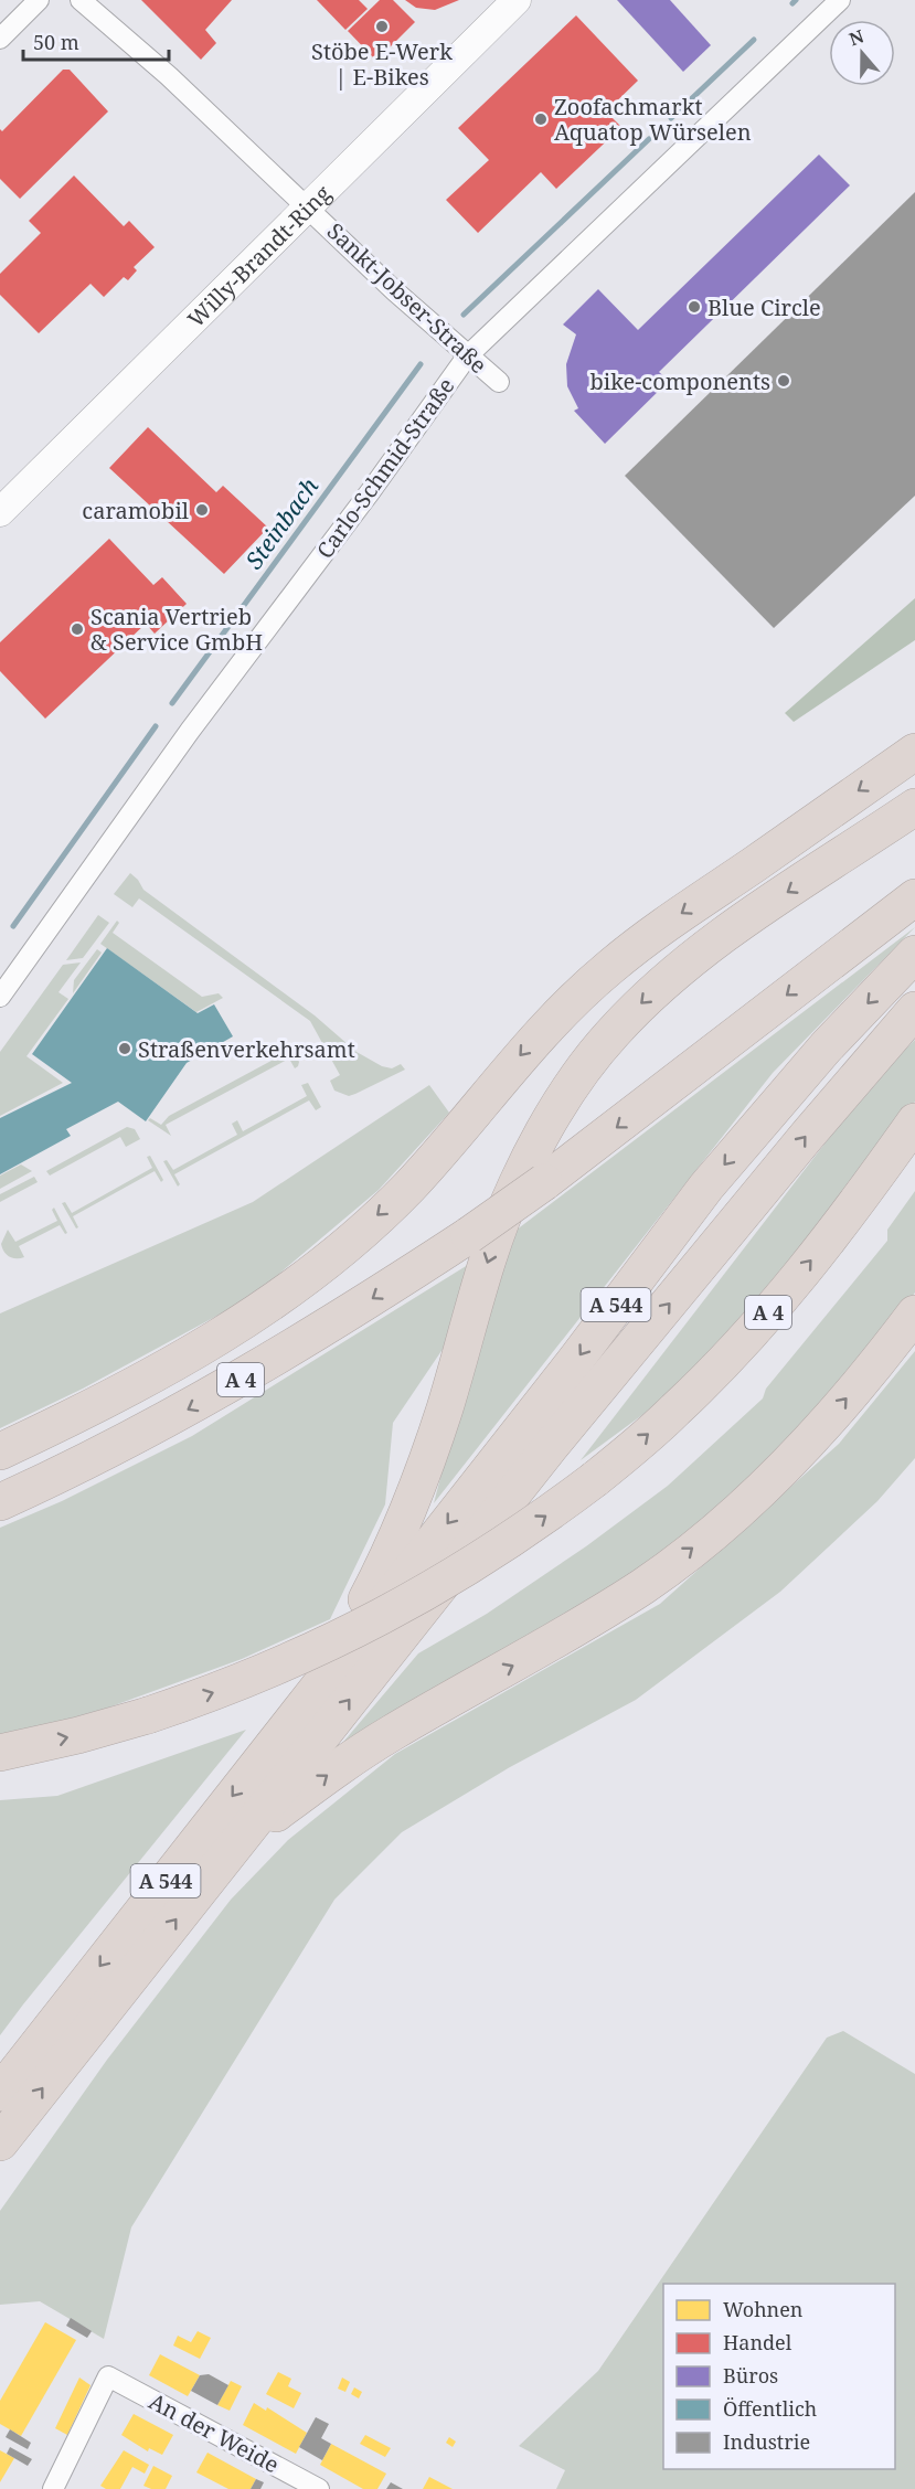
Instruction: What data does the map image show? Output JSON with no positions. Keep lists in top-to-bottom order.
{
  "streets": {
    "highway": ["A 544", "A 4"],
    "street": [
      "Willy-Brandt-Ring",
      "Sankt-Jobser-Straße",
      "Carlo-Schmid-Straße",
      "An der Weide"
    ]
  },
  "crossings": [
    ["Willy-Brandt-Ring", "Sankt-Jobser-Straße"],
    ["Sankt-Jobser-Straße", "Carlo-Schmid-Straße"]
  ],
  "water": ["Steinbach"],
  "places": [
    "Stöbe E-Werk | E-Bikes",
    "Zoofachmarkt Aquatop Würselen",
    "Blue Circle",
    "bike-components",
    "caramobil",
    "Scania Vertrieb & Service GmbH",
    "Straßenverkehrsamt"
  ],
  "legend": [
    "Wohnen",
    "Handel",
    "Büros",
    "Öffentlich",
    "Industrie"
  ],
  "scale_bar": "50 m",
  "north": "top"
}
